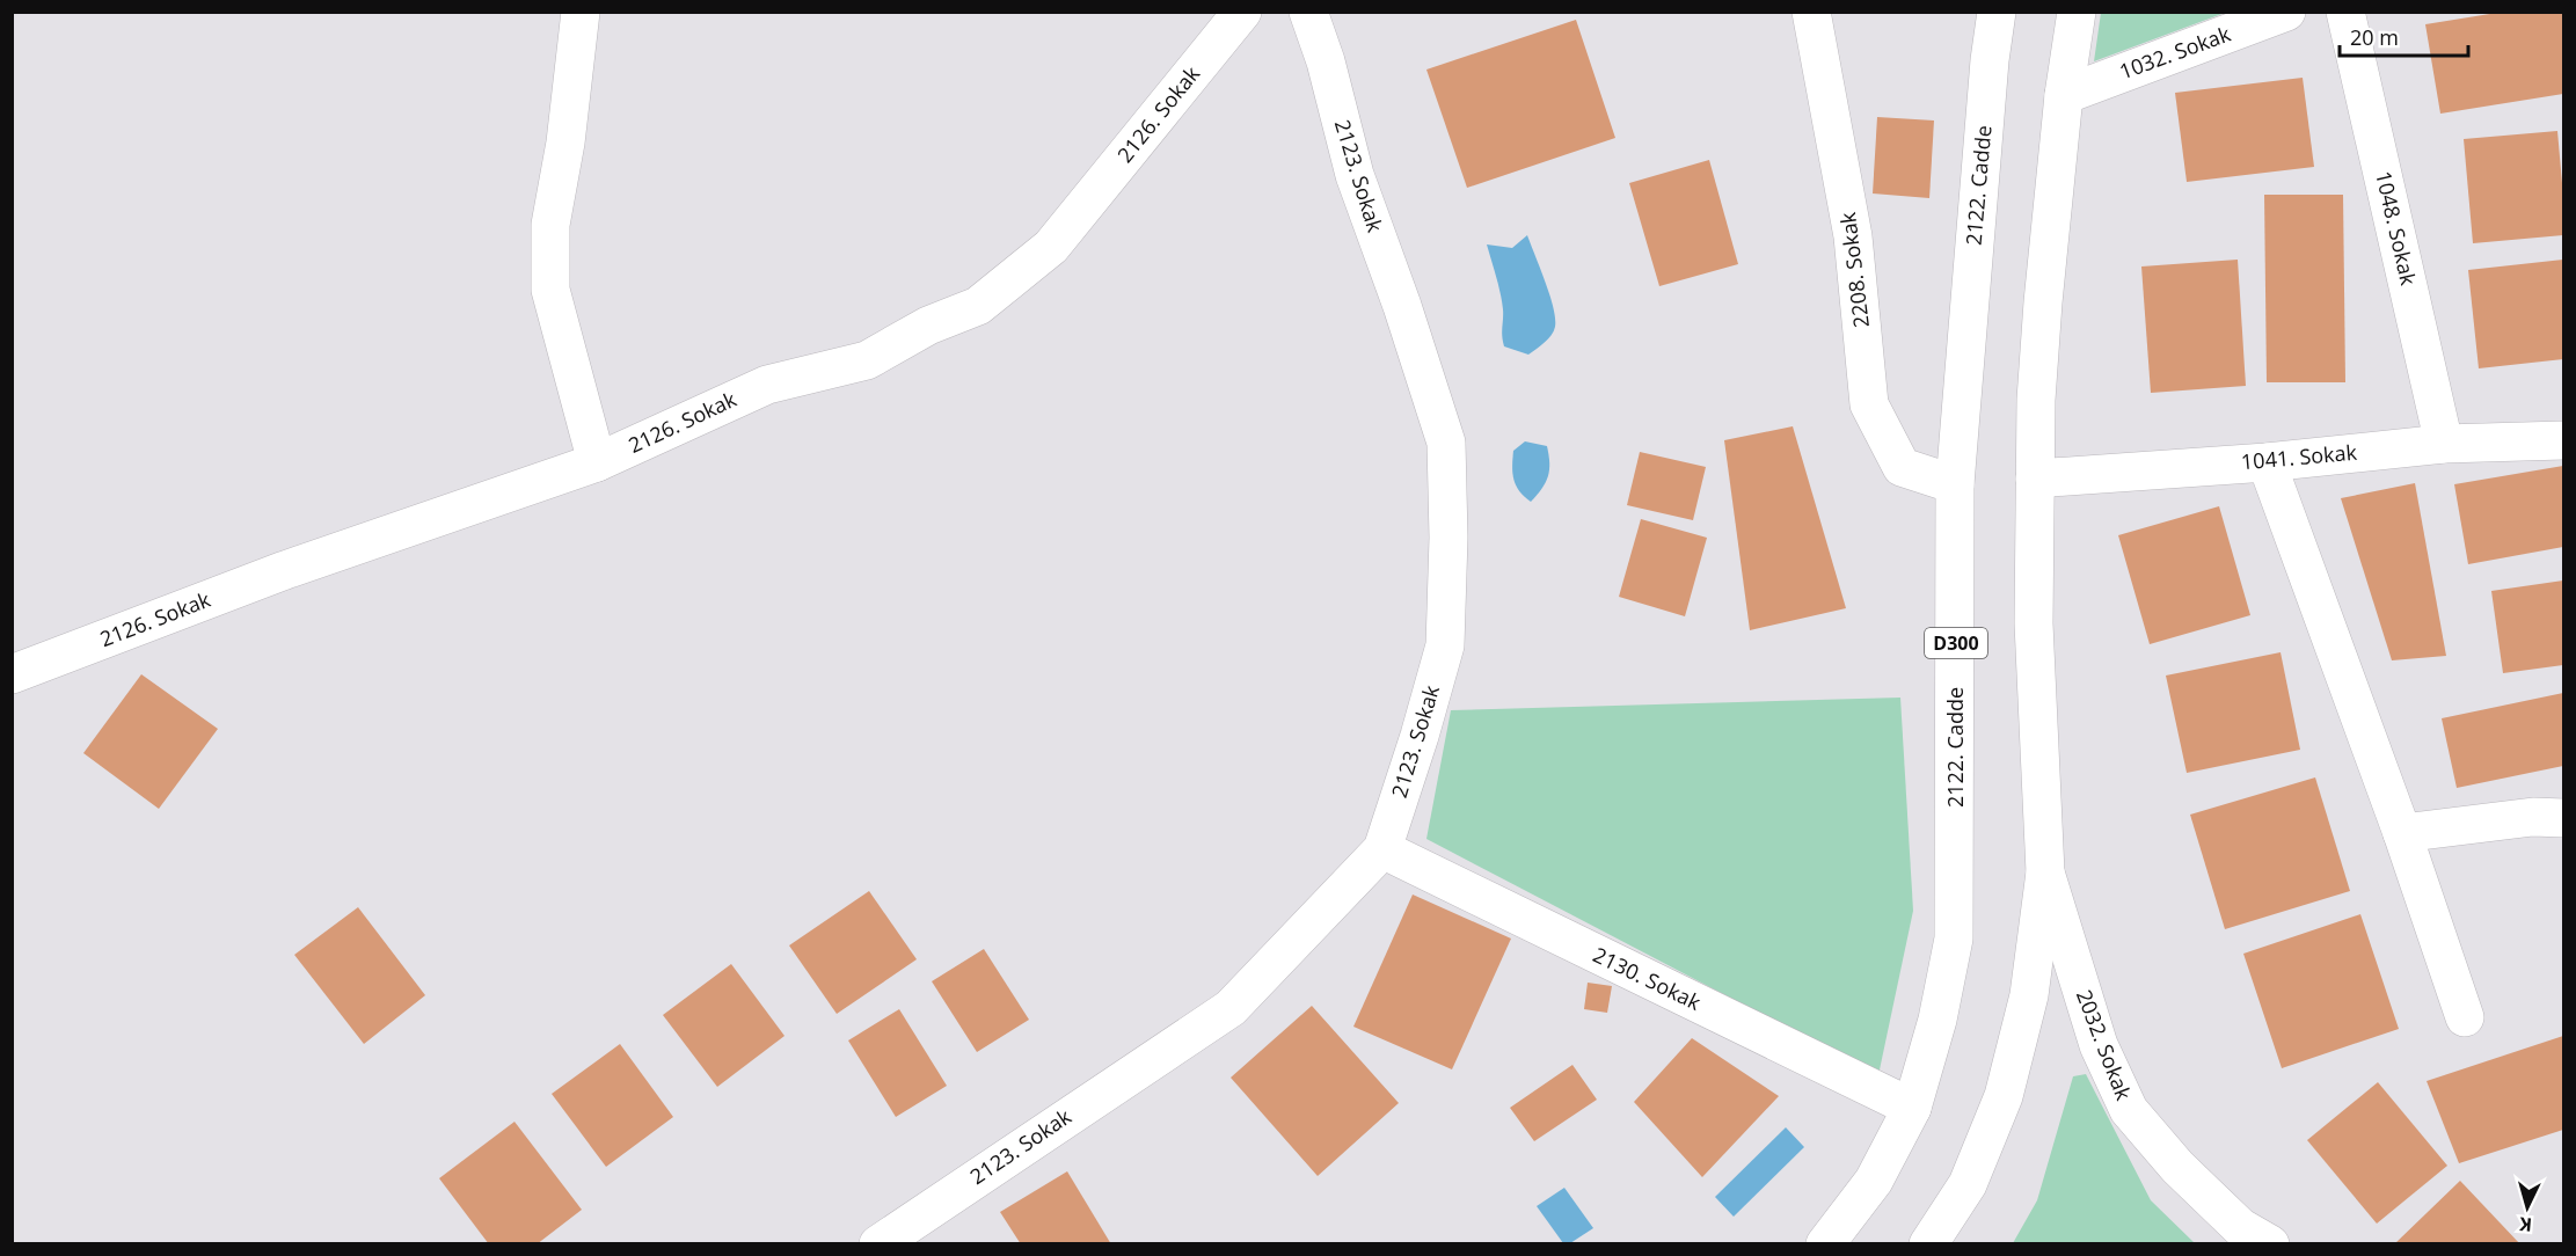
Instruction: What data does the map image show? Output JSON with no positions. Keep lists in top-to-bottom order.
{
  "streets": {
    "main road": [
      "1032. Sokak",
      "2126. Sokak",
      "2123. Sokak",
      "2122. Cadde",
      "1048. Sokak",
      "2208. Sokak",
      "1041. Sokak",
      "D300",
      "2130. Sokak",
      "2032. Sokak"
    ]
  },
  "crossings": [
    ["2123. Sokak", "2130. Sokak"],
    ["2122. Cadde", "2208. Sokak"],
    ["2122. Cadde", "2130. Sokak"],
    ["1048. Sokak", "1041. Sokak"]
  ],
  "scale_bar": "20 m",
  "north": "bottom"
}
